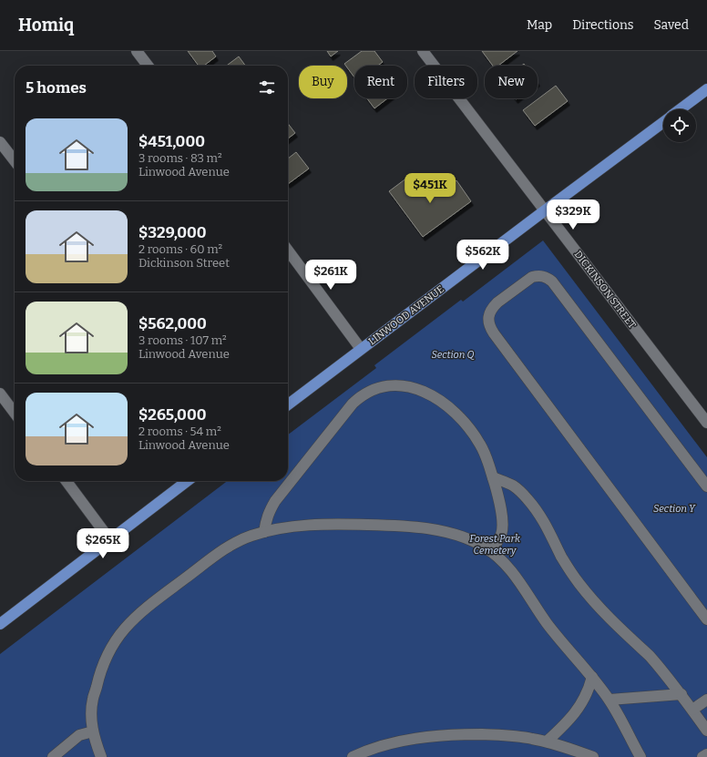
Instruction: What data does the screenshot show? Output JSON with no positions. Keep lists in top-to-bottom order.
{
  "streets": {
    "main road": ["LINWOOD AVENUE"],
    "street": ["DICKINSON STREET"]
  },
  "crossings": [
    ["DICKINSON STREET", "LINWOOD AVENUE"]
  ],
  "parks": ["Section Q", "Section Y", "Forest Park Cemetery"],
  "page": {
    "header": "Homiq",
    "nav": ["Map", "Directions", "Saved"],
    "chip": [
      "Buy",
      "Rent",
      "Filters",
      "New"
    ],
    "heading": "5 homes",
    "list": [
      {
        "name": "$451,000",
        "note": "3 rooms · 83 m² · Linwood Avenue"
      },
      {
        "name": "$329,000",
        "note": "2 rooms · 60 m² · Dickinson Street"
      },
      {
        "name": "$562,000",
        "note": "3 rooms · 107 m² · Linwood Avenue"
      },
      {
        "name": "$265,000",
        "note": "2 rooms · 54 m² · Linwood Avenue"
      }
    ],
    "price": [
      "$451K",
      "$329K",
      "$562K",
      "$261K",
      "$265K"
    ]
  }
}
